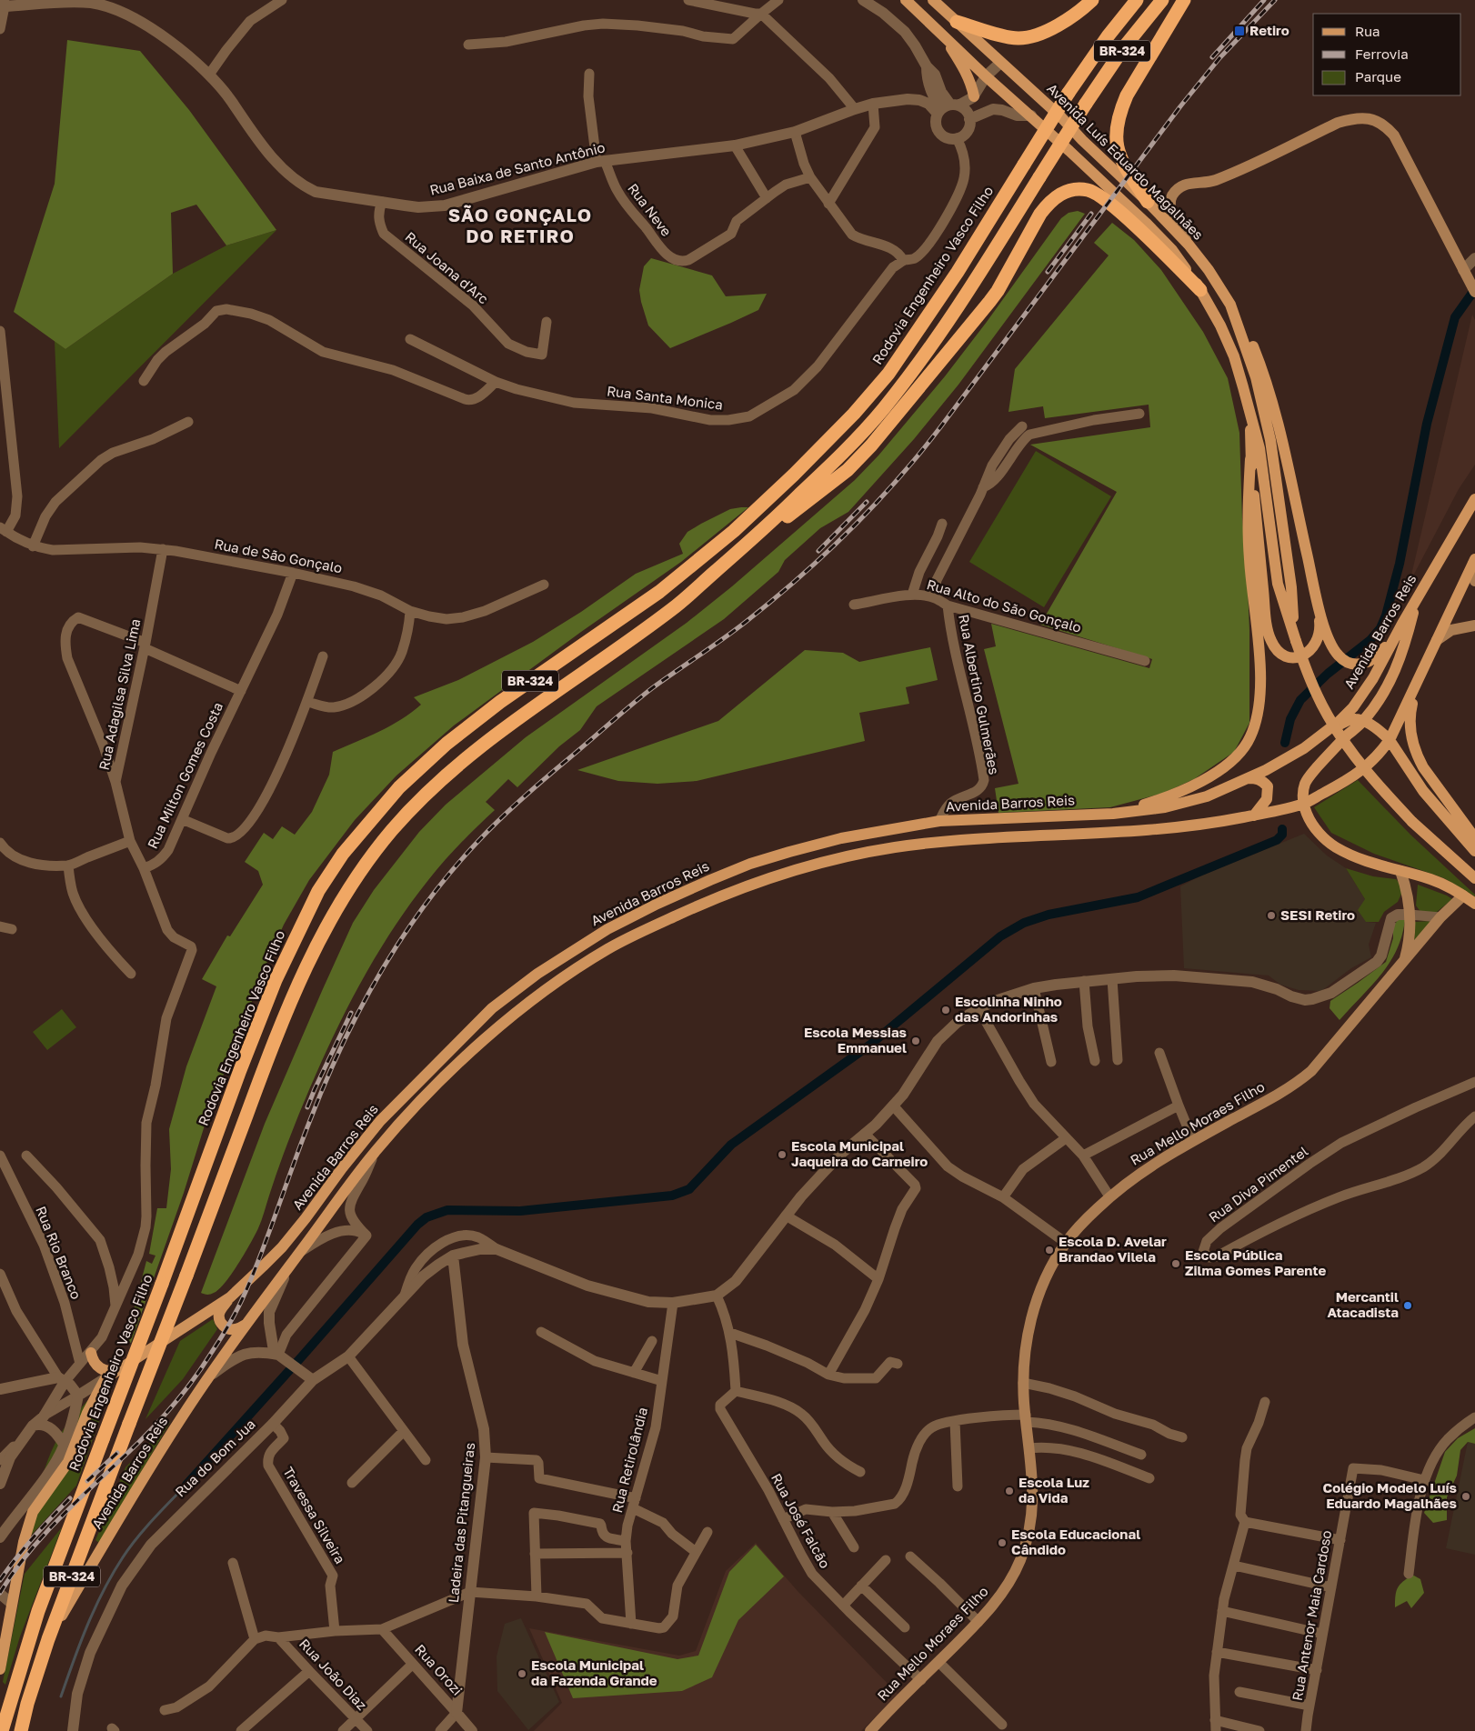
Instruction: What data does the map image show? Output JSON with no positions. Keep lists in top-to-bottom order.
{
  "streets": {
    "highway": ["BR-324", "Rodovia Engenheiro Vasco Filho"],
    "main road": ["Avenida Luís Eduardo Magalhães", "Avenida Barros Reis", "Rua Mello Moraes Filho"],
    "street": [
      "Rua Baixa de Santo Antônio",
      "Rua Neve",
      "Rua Joana d'Arc",
      "Rua Santa Monica",
      "Rua de São Gonçalo",
      "Rua Alto do São Gonçalo",
      "Rua Adagilsa Silva Lima",
      "Rua Albertino Gulmerães",
      "Rua Milton Gomes Costa",
      "Rua Diva Pimentel",
      "Rua Rio Branco",
      "Rua do Bom Jua",
      "Rua Retirolândia",
      "Travessa Silveira",
      "Rua José Falcão",
      "Ladeira das Pitangueiras",
      "Rua Antenor Maia Cardoso",
      "Rua Orozi",
      "Rua João Diaz"
    ]
  },
  "crossings": [
    ["BR-324", "Avenida Barros Reis"],
    ["Rua Baixa de Santo Antônio", "Rua Neve"],
    ["Rua Baixa de Santo Antônio", "Rua Joana d'Arc"],
    ["Rua Baixa de Santo Antônio", "Rua Santa Monica"],
    ["Rua de São Gonçalo", "Rua Adagilsa Silva Lima"],
    ["Rua de São Gonçalo", "Rua Milton Gomes Costa"],
    ["Rua Alto do São Gonçalo", "Rua Albertino Gulmerães"],
    ["Avenida Barros Reis", "Rua Albertino Gulmerães"],
    ["Rua Adagilsa Silva Lima", "Rua Milton Gomes Costa"],
    ["Rua Mello Moraes Filho", "Rua José Falcão"],
    ["Rua do Bom Jua", "Travessa Silveira"],
    ["Rua do Bom Jua", "Ladeira das Pitangueiras"],
    ["Ladeira das Pitangueiras", "Rua Orozi"]
  ],
  "districts": ["SÃO GONÇALO DO RETIRO"],
  "places": {
    "transit": ["Retiro"],
    "other": [
      "SESI Retiro",
      "Escolinha Ninho das Andorinhas",
      "Escola Messias Emmanuel",
      "Escola Municipal Jaqueira do Carneiro",
      "Escola D. Avelar Brandao Vilela",
      "Escola Pública Zilma Gomes Parente",
      "Mercantil Atacadista",
      "Escola Luz da Vida",
      "Colégio Modelo Luís Eduardo Magalhães",
      "Escola Educacional Cândido",
      "Escola Municipal da Fazenda Grande"
    ]
  },
  "legend": ["Rua", "Ferrovia", "Parque"]
}
